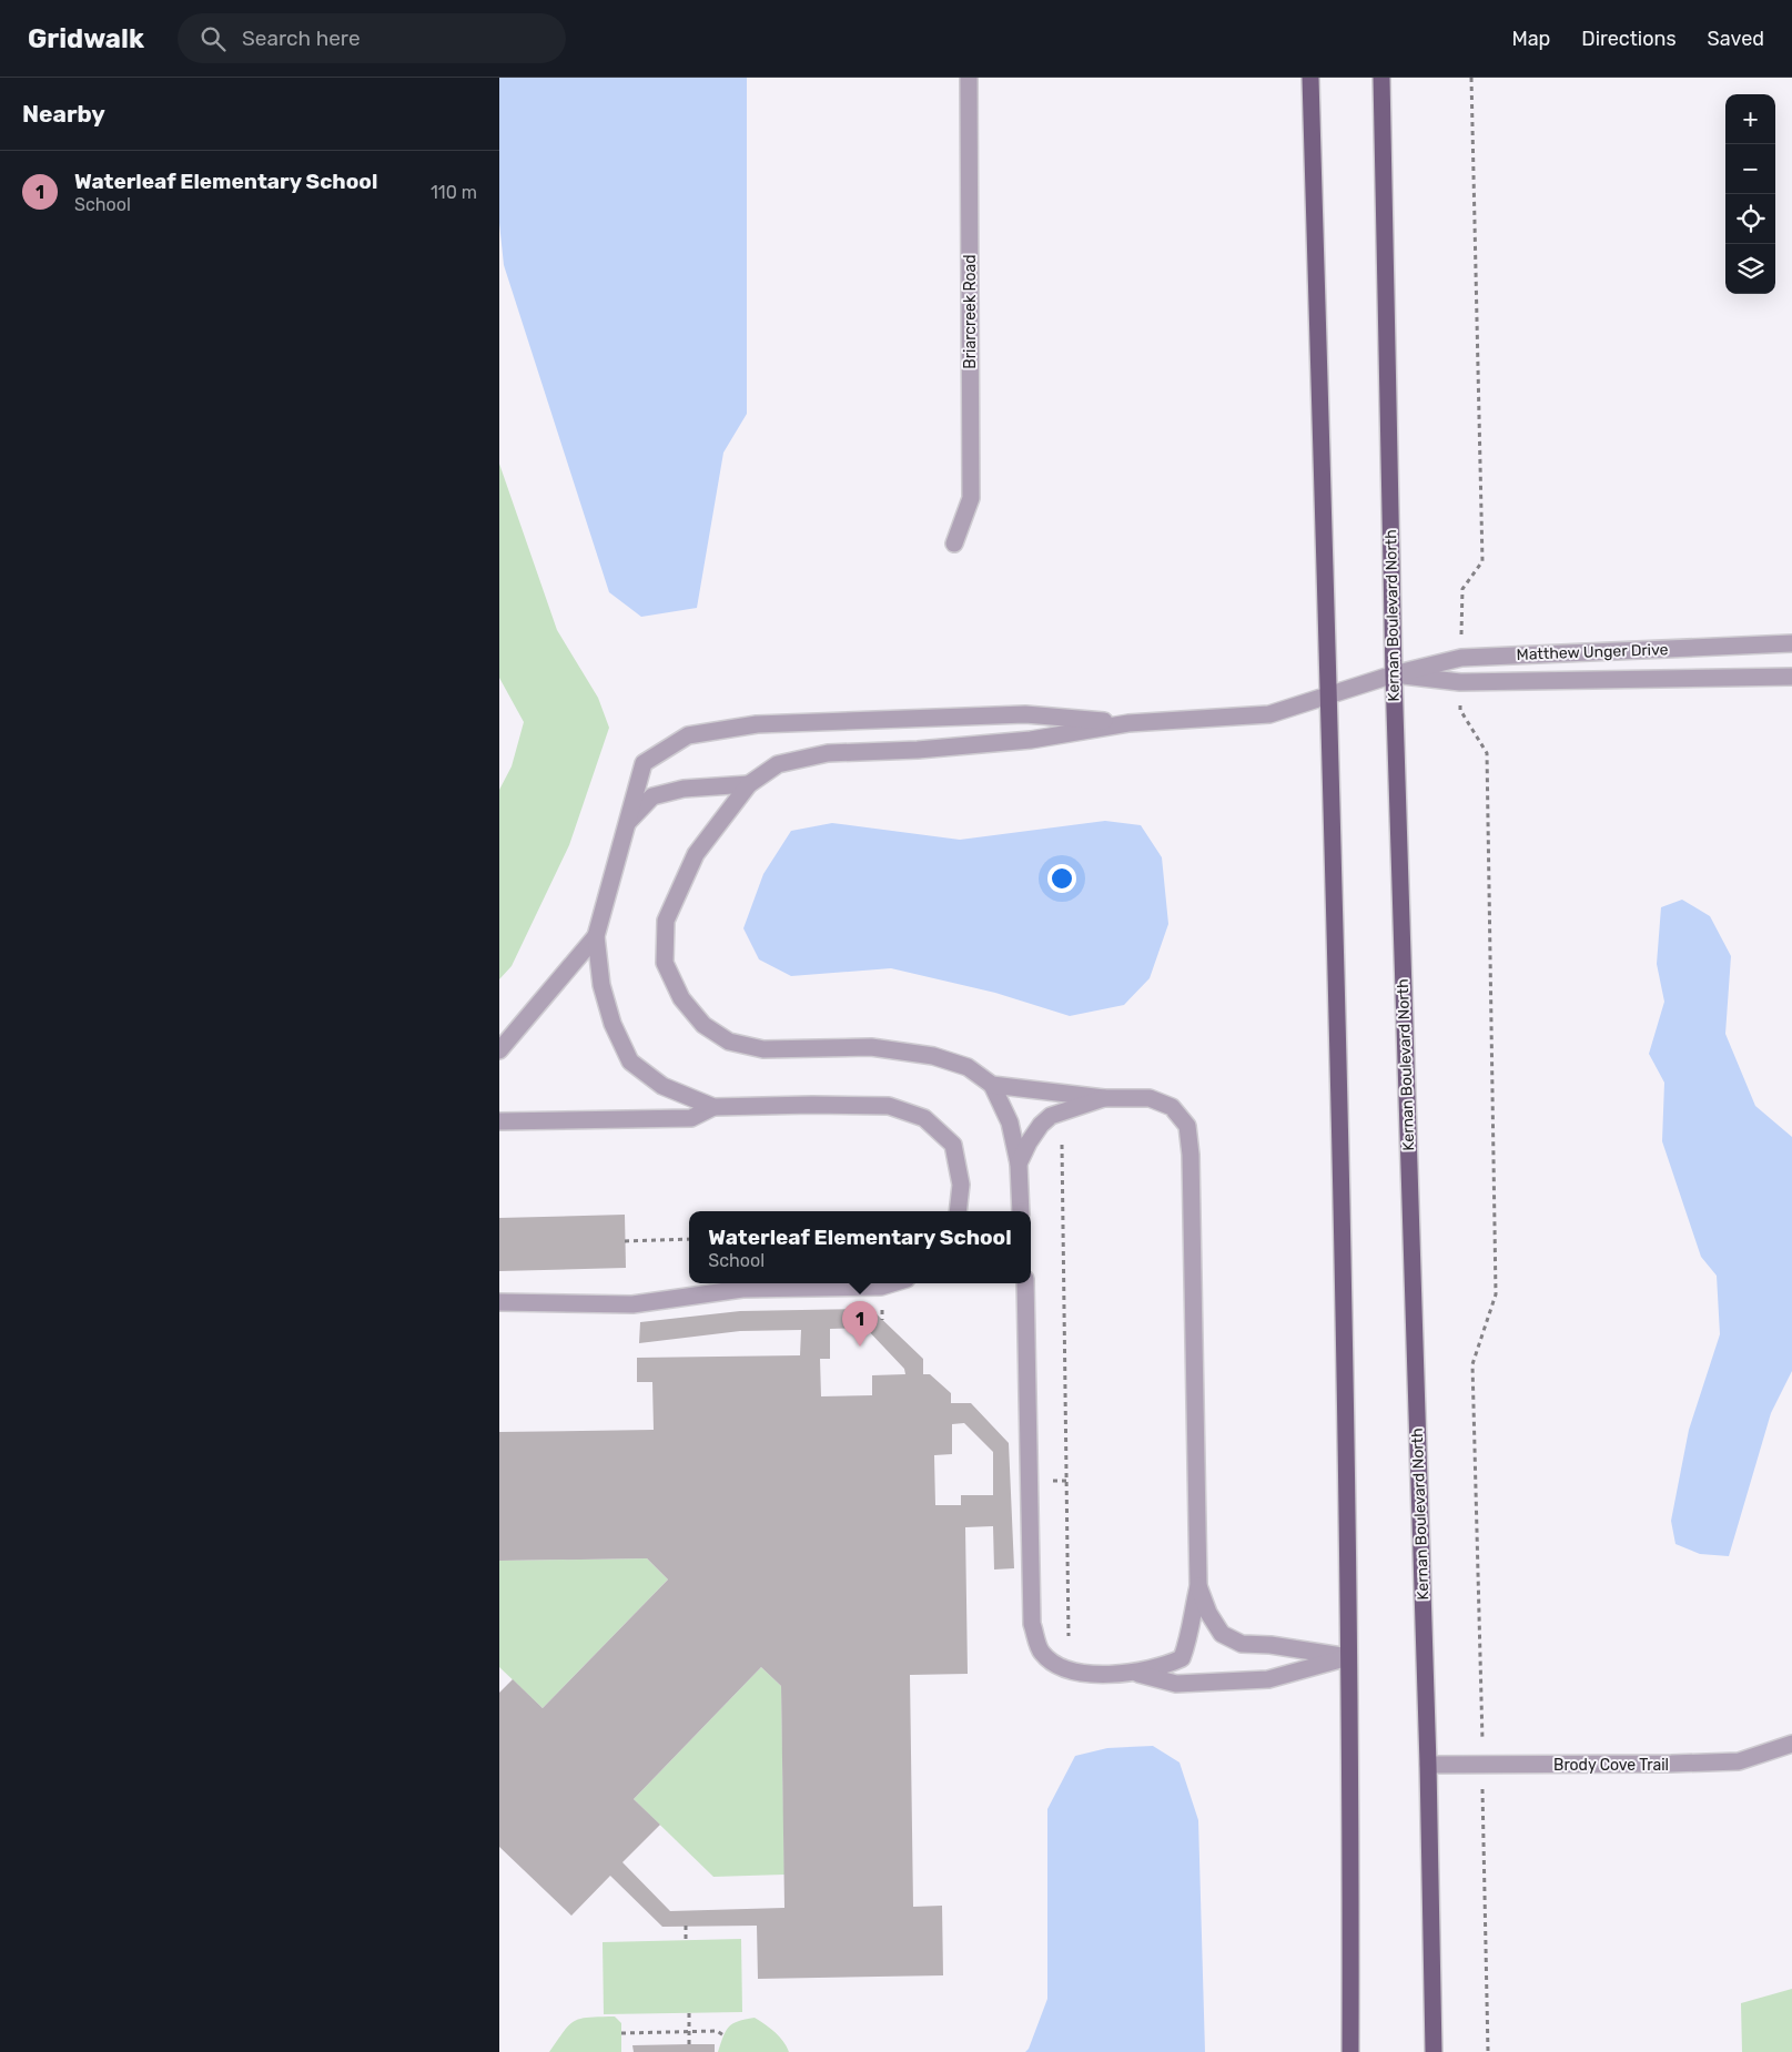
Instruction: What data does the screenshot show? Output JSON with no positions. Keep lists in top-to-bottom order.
{
  "streets": {
    "main road": ["Kernan Boulevard North"],
    "street": ["Briarcreek Road", "Matthew Unger Drive", "Brody Cove Trail"]
  },
  "crossings": [
    ["Kernan Boulevard North", "Matthew Unger Drive"],
    ["Kernan Boulevard North", "Brody Cove Trail"]
  ],
  "page": {
    "header": "Gridwalk",
    "search": "Search here",
    "nav": ["Map", "Directions", "Saved"],
    "heading": "Nearby",
    "map_buttons": ["+", "−"],
    "list": [
      {
        "mark": "1",
        "name": "Waterleaf Elementary School",
        "note": "School",
        "value": "110 m"
      }
    ],
    "popup": ["Waterleaf Elementary School", "School"],
    "pins": "1"
  }
}
